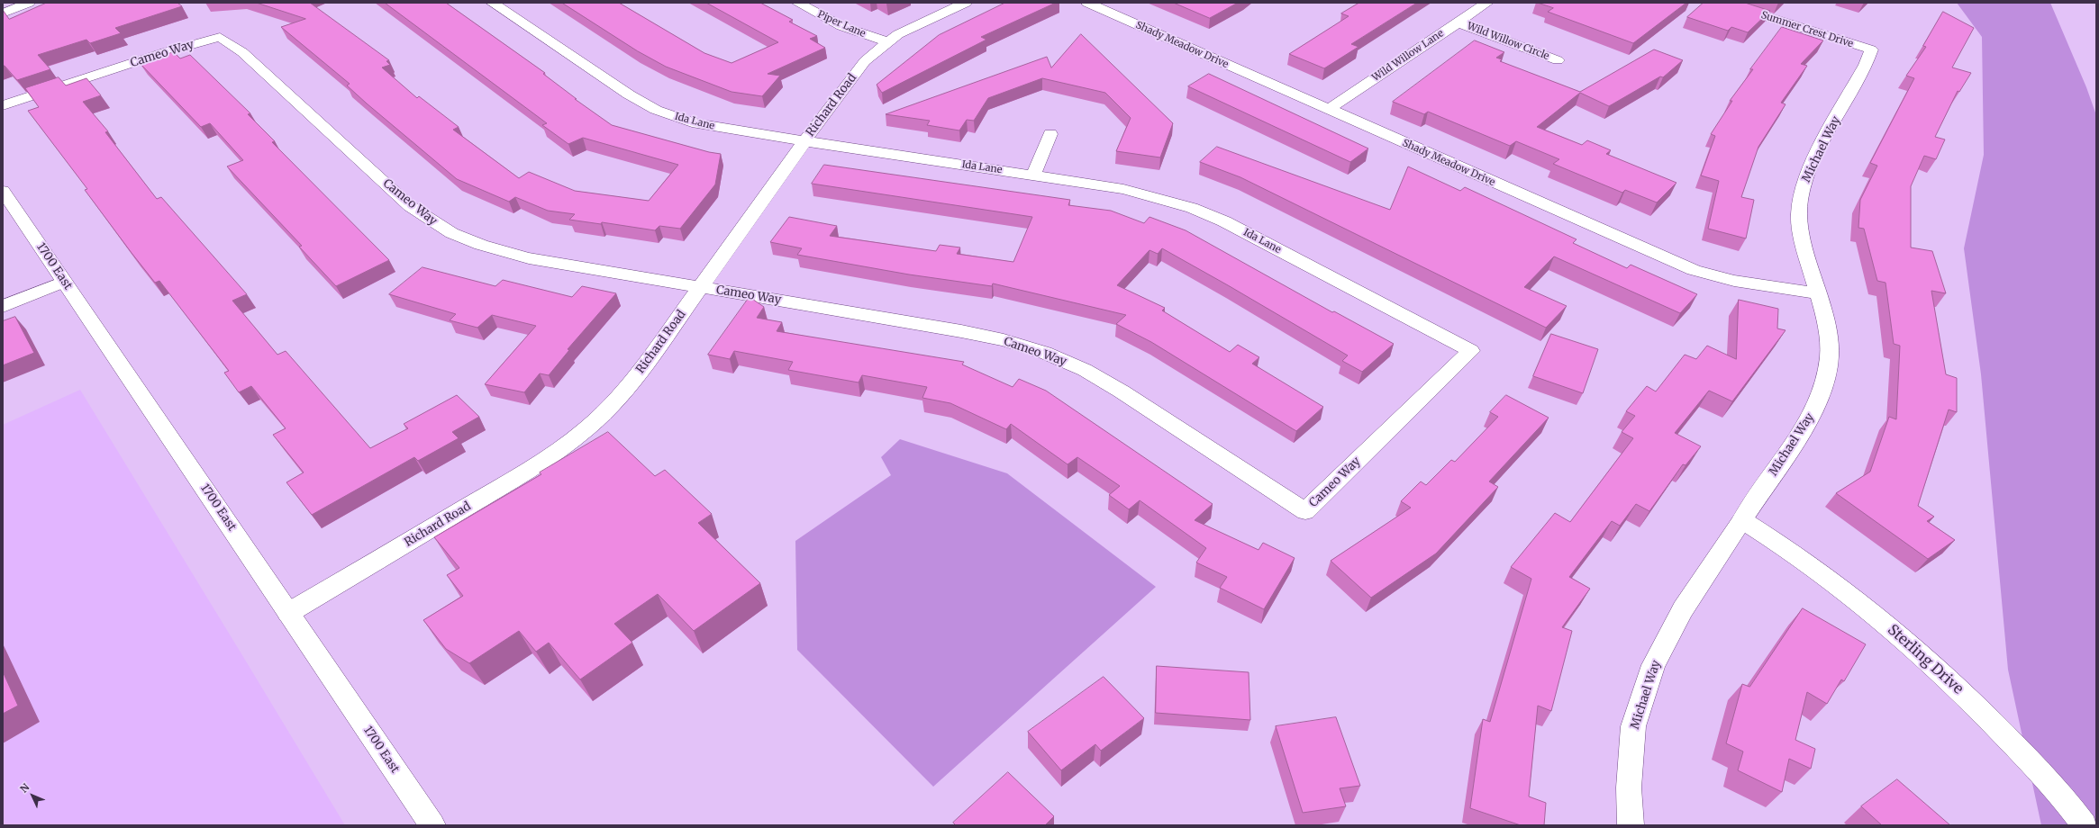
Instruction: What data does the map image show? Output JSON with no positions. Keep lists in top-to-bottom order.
{
  "streets": {
    "street": [
      "Piper Lane",
      "Summer Crest Drive",
      "Wild Willow Circle",
      "Shady Meadow Drive",
      "Cameo Way",
      "Wild Willow Lane",
      "Richard Road",
      "Ida Lane",
      "Michael Way",
      "1700 East",
      "Sterling Drive"
    ]
  },
  "crossings": [
    ["Piper Lane", "Richard Road"],
    ["Summer Crest Drive", "Michael Way"],
    ["Wild Willow Circle", "Wild Willow Lane"],
    ["Shady Meadow Drive", "Wild Willow Lane"],
    ["Shady Meadow Drive", "Michael Way"],
    ["Cameo Way", "Richard Road"],
    ["Cameo Way", "Ida Lane"],
    ["Richard Road", "Ida Lane"],
    ["Richard Road", "1700 East"],
    ["Michael Way", "Sterling Drive"]
  ],
  "north": "top left"
}
